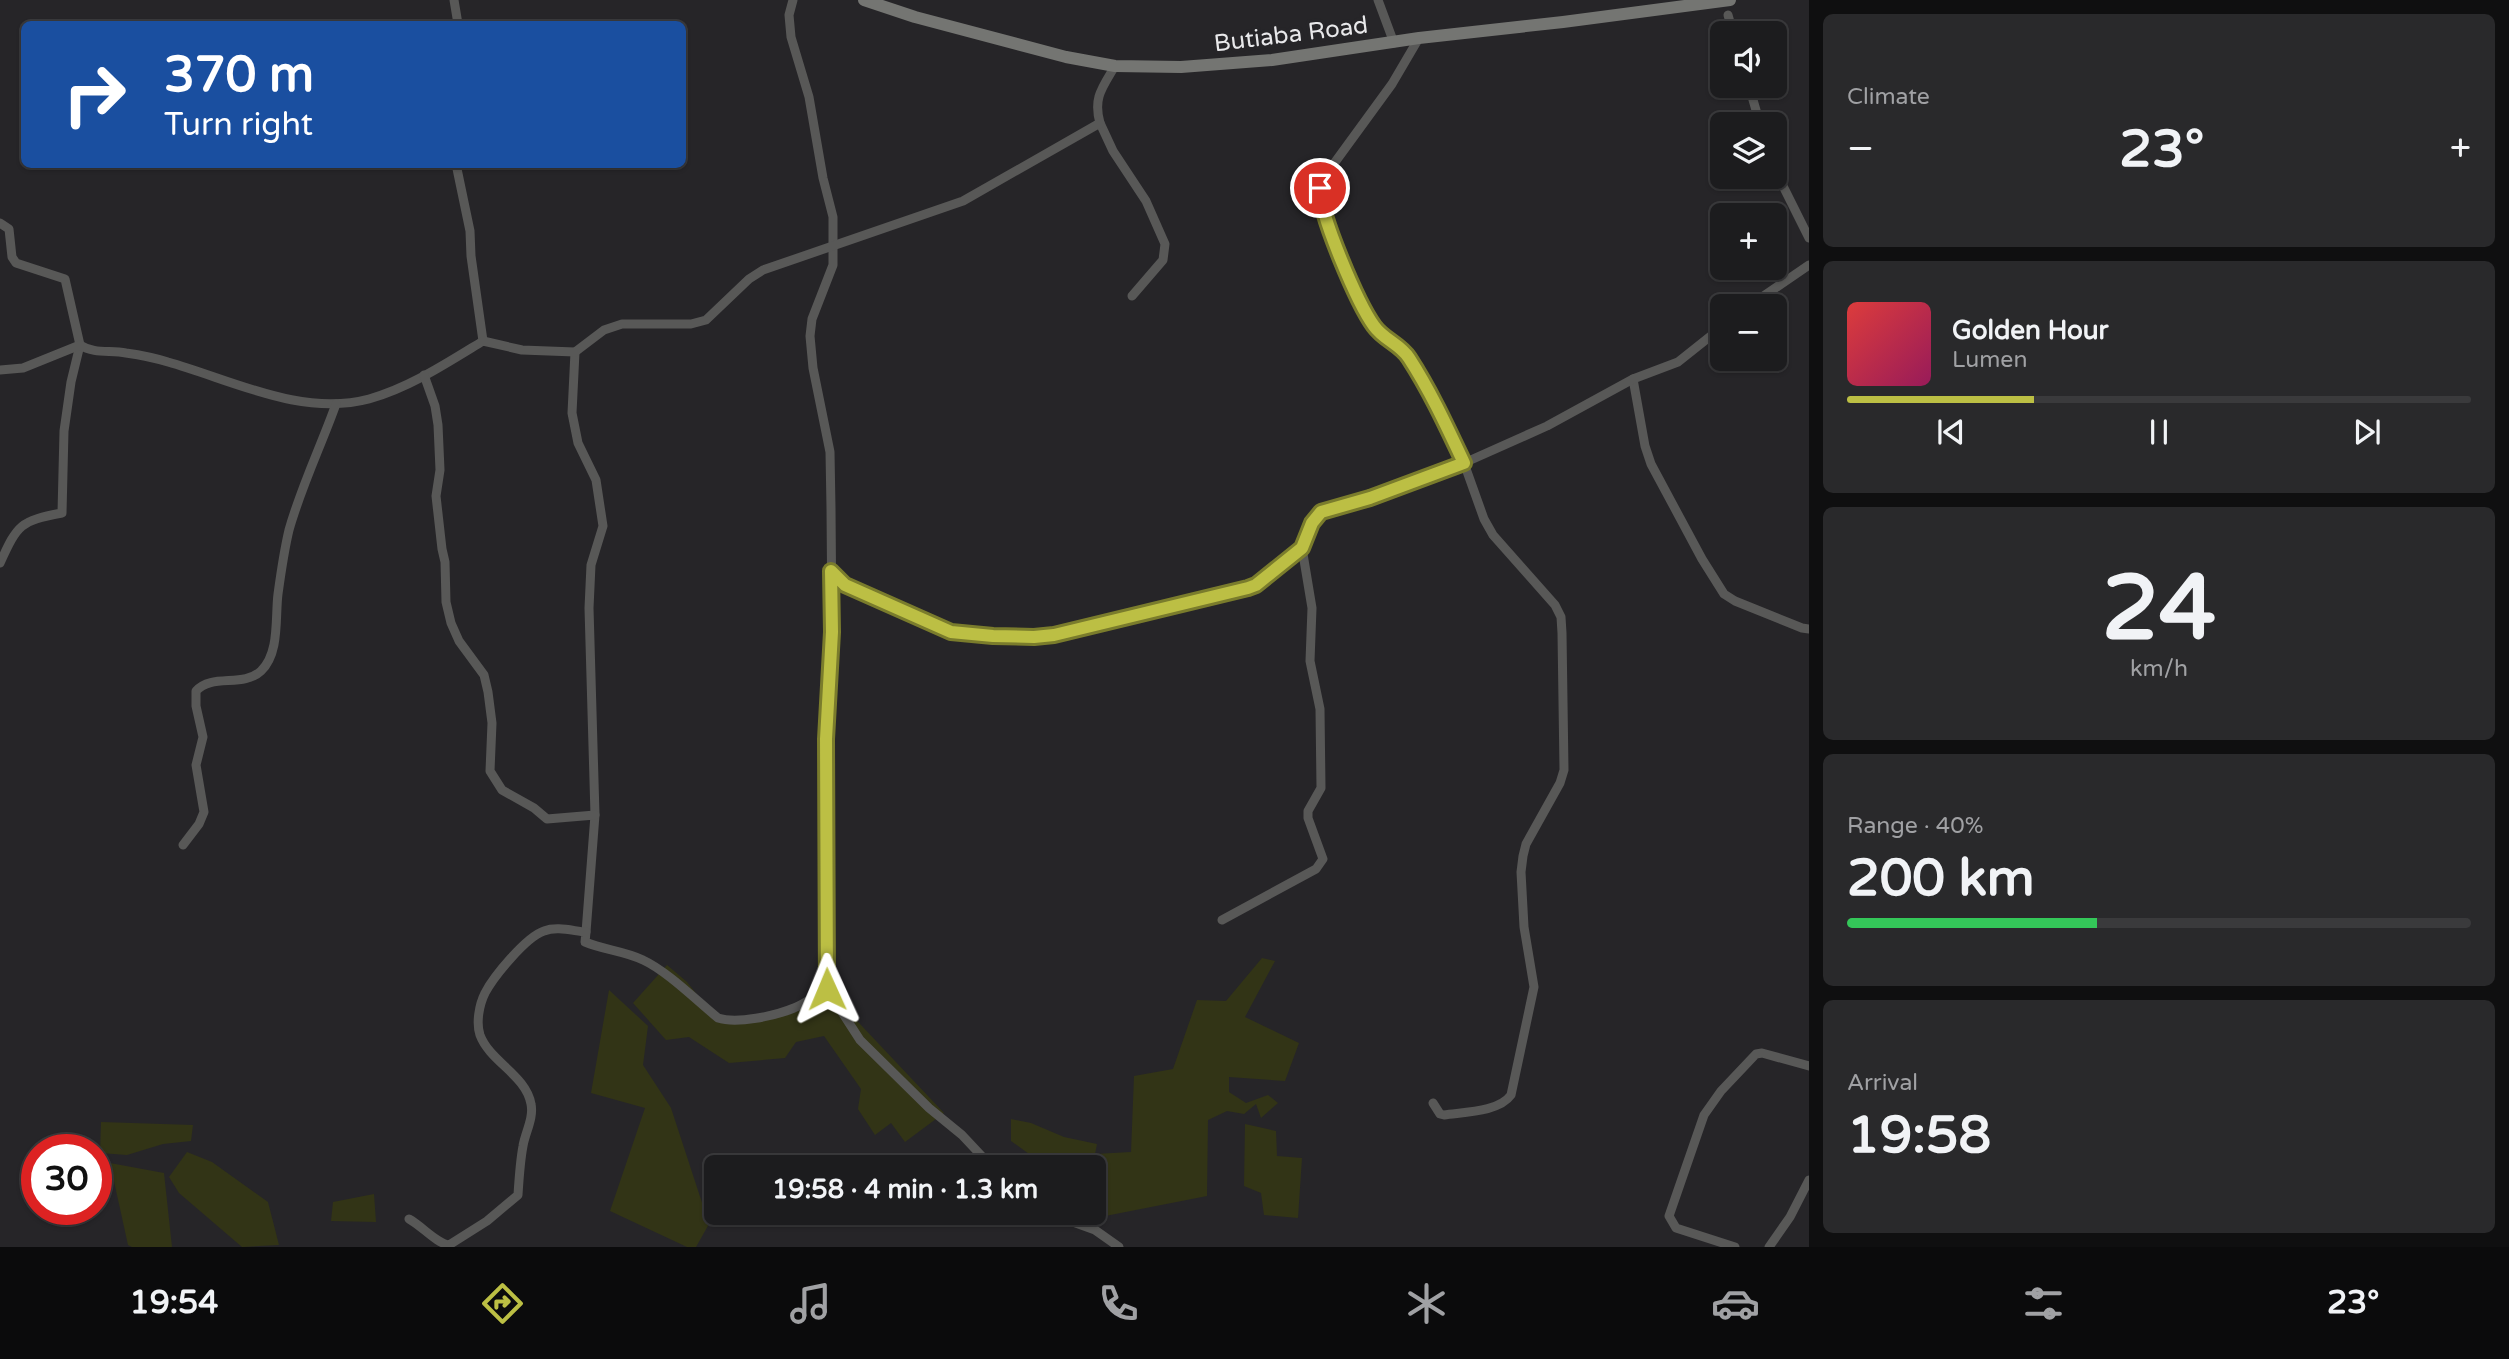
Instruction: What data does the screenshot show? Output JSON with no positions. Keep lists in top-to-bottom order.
{
  "streets": {
    "main road": ["Butiaba Road"]
  },
  "page": {
    "tile": [
      "Climate",
      ["24", "km/h"],
      ["Range · 40%", "200 km"],
      ["Arrival", "19:58"]
    ],
    "map_buttons": ["+", "−"],
    "turn": ["370 m", "Turn right"],
    "heat": ["−", "23°", "+"],
    "song": ["Golden Hour", "Lumen"],
    "limit": "30",
    "trip": "19:58 · 4 min · 1.3 km",
    "tabs": ["19:54", "23°"]
  }
}
